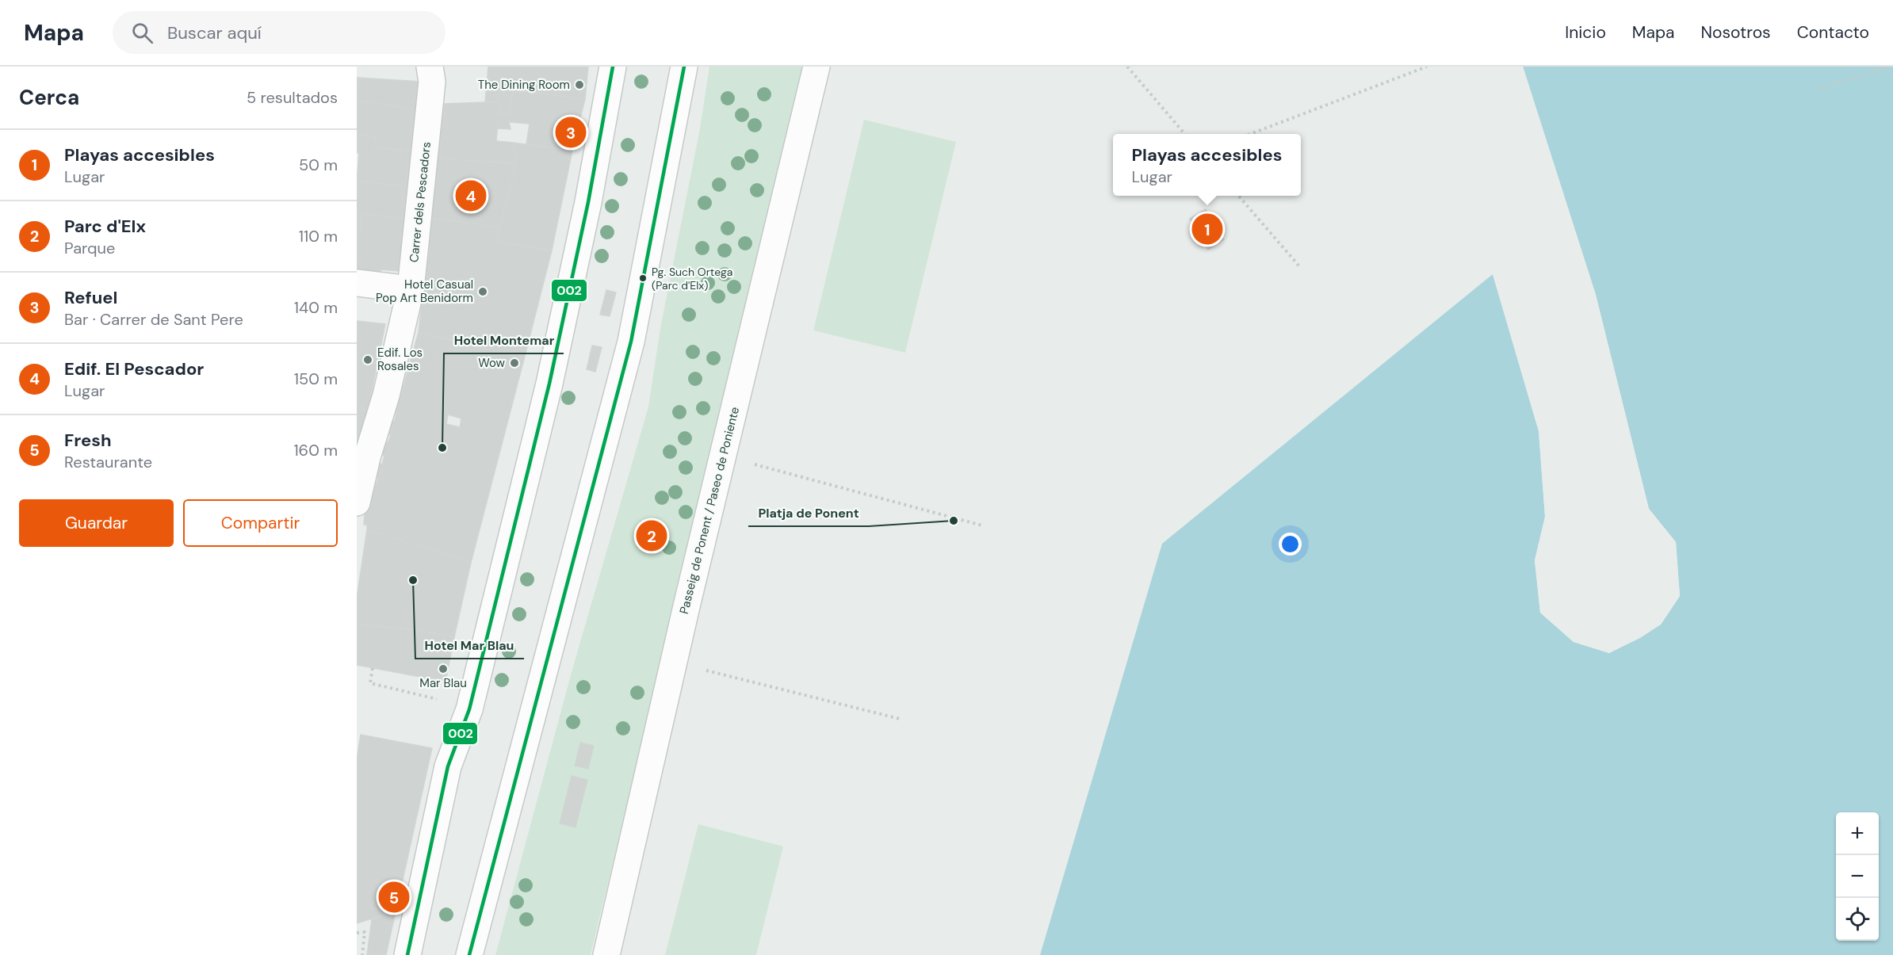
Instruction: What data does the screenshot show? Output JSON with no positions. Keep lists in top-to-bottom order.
{
  "streets": {
    "street": ["Carrer dels Pescadors", "Passeig de Ponent / Paseo de Poniente"]
  },
  "places": [
    "The Dining Room",
    "Pg. Such Ortega (Parc d'Elx)",
    "Hotel Casual Pop Art Benidorm",
    "Edif. Los Rosales",
    "Wow",
    "Hotel Montemar",
    "Platja de Ponent",
    "Hotel Mar Blau",
    "Mar Blau"
  ],
  "lines": ["transit line 002"],
  "page": {
    "header": "Mapa",
    "search": "Buscar aquí",
    "nav": [
      "Inicio",
      "Mapa",
      "Nosotros",
      "Contacto"
    ],
    "heading": ["Cerca", "5 resultados"],
    "pins": [
      "3",
      "4",
      "1",
      "2",
      "5"
    ],
    "list": [
      {
        "mark": "1",
        "name": "Playas accesibles",
        "note": "Lugar",
        "value": "50 m"
      },
      {
        "mark": "2",
        "name": "Parc d'Elx",
        "note": "Parque",
        "value": "110 m"
      },
      {
        "mark": "3",
        "name": "Refuel",
        "note": "Bar · Carrer de Sant Pere",
        "value": "140 m"
      },
      {
        "mark": "4",
        "name": "Edif. El Pescador",
        "note": "Lugar",
        "value": "150 m"
      },
      {
        "mark": "5",
        "name": "Fresh",
        "note": "Restaurante",
        "value": "160 m"
      }
    ],
    "popup": ["Playas accesibles", "Lugar"],
    "buttons": ["Guardar", "Compartir"],
    "map_buttons": ["+", "−"]
  }
}
